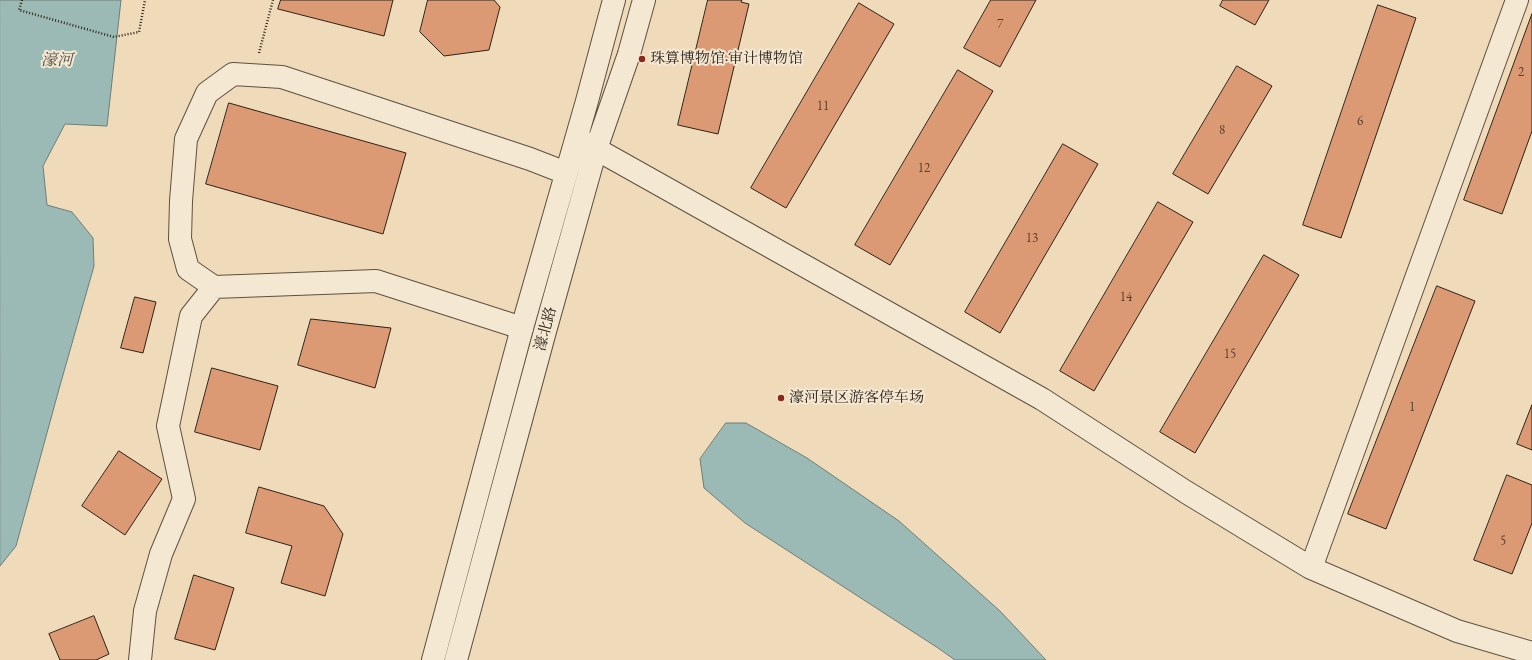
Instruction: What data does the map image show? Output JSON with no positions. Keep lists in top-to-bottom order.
{
  "streets": {
    "street": ["濠北路"]
  },
  "water": ["濠河"],
  "places": ["珠算博物馆·审计博物馆", "濠河景区游客停车场"],
  "house_numbers": [
    "7",
    "2",
    "11",
    "6",
    "8",
    "12",
    "13",
    "14",
    "15",
    "1",
    "5"
  ]
}
